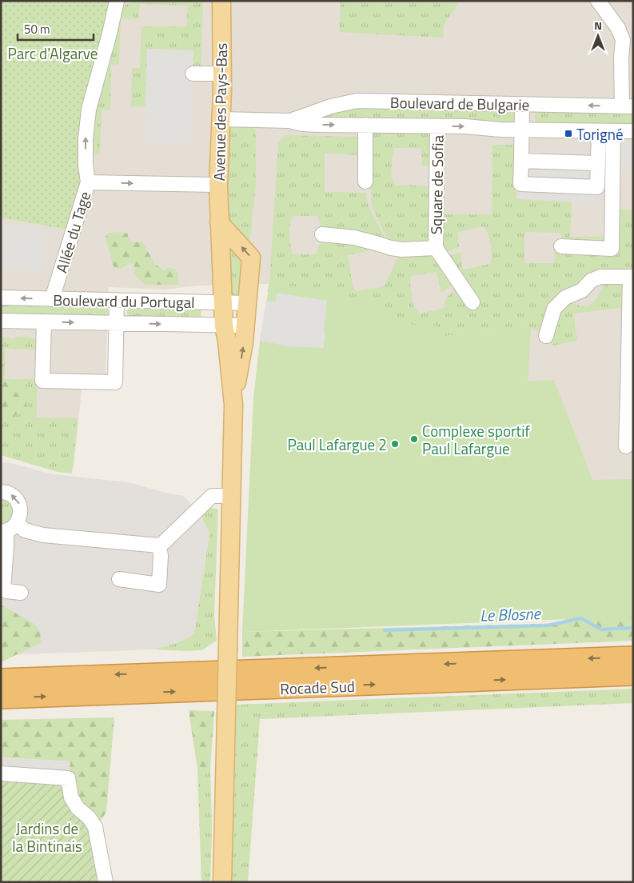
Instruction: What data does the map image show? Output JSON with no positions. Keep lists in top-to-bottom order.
{
  "streets": {
    "highway": ["Rocade Sud"],
    "main road": ["Avenue des Pays-Bas"],
    "street": [
      "Boulevard de Bulgarie",
      "Square de Sofia",
      "Allée du Tage",
      "Boulevard du Portugal"
    ]
  },
  "crossings": [
    ["Boulevard de Bulgarie", "Avenue des Pays-Bas"],
    ["Boulevard de Bulgarie", "Square de Sofia"],
    ["Avenue des Pays-Bas", "Boulevard du Portugal"],
    ["Allée du Tage", "Boulevard du Portugal"]
  ],
  "one_way": ["Allée du Tage"],
  "water": ["Le Blosne"],
  "parks": ["Parc d'Algarve", "Jardins de la Bintinais"],
  "places": {
    "transit": ["Torigné"],
    "other": ["Complexe sportif Paul Lafargue", "Paul Lafargue 2"]
  },
  "scale_bar": "50 m",
  "north": "top"
}
